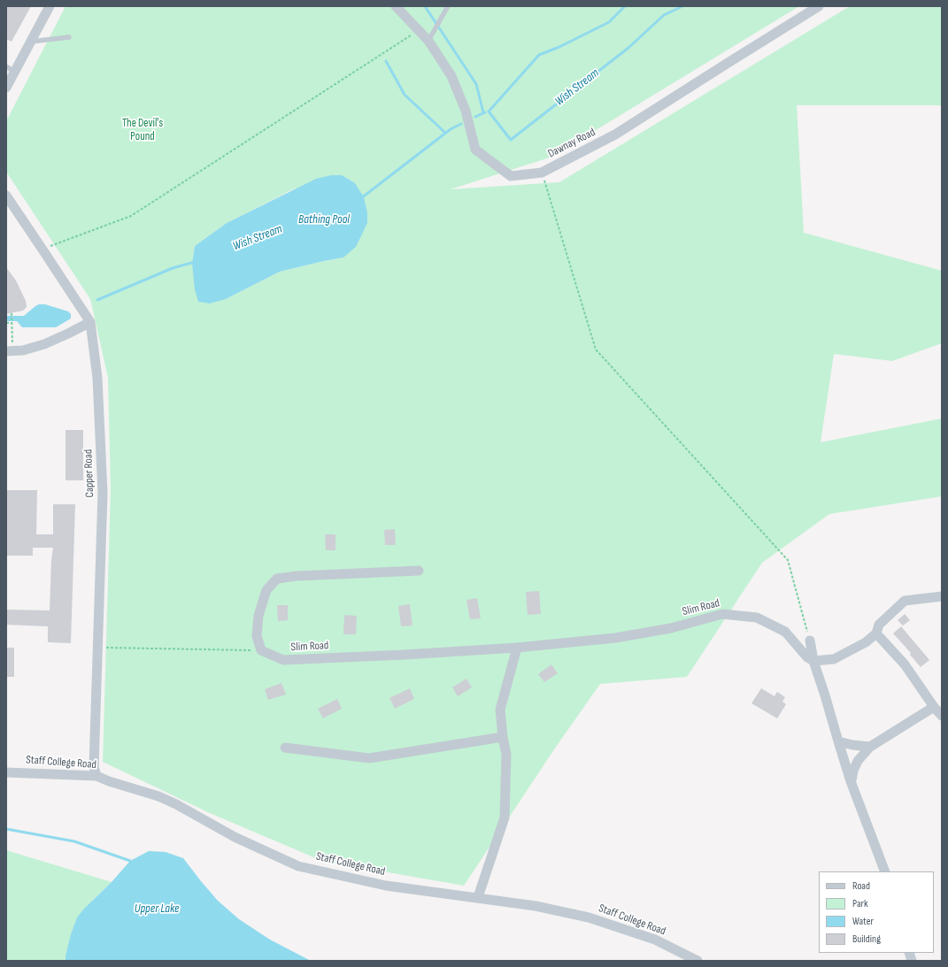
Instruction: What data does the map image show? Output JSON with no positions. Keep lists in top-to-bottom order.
{
  "streets": {
    "street": [
      "Dawnay Road",
      "Capper Road",
      "Slim Road",
      "Staff College Road"
    ]
  },
  "crossings": [
    ["Capper Road", "Staff College Road"]
  ],
  "water": ["Wish Stream", "Bathing Pool", "Upper Lake"],
  "parks": ["The Devil's Pound"],
  "legend": [
    "Road",
    "Park",
    "Water",
    "Building"
  ]
}
